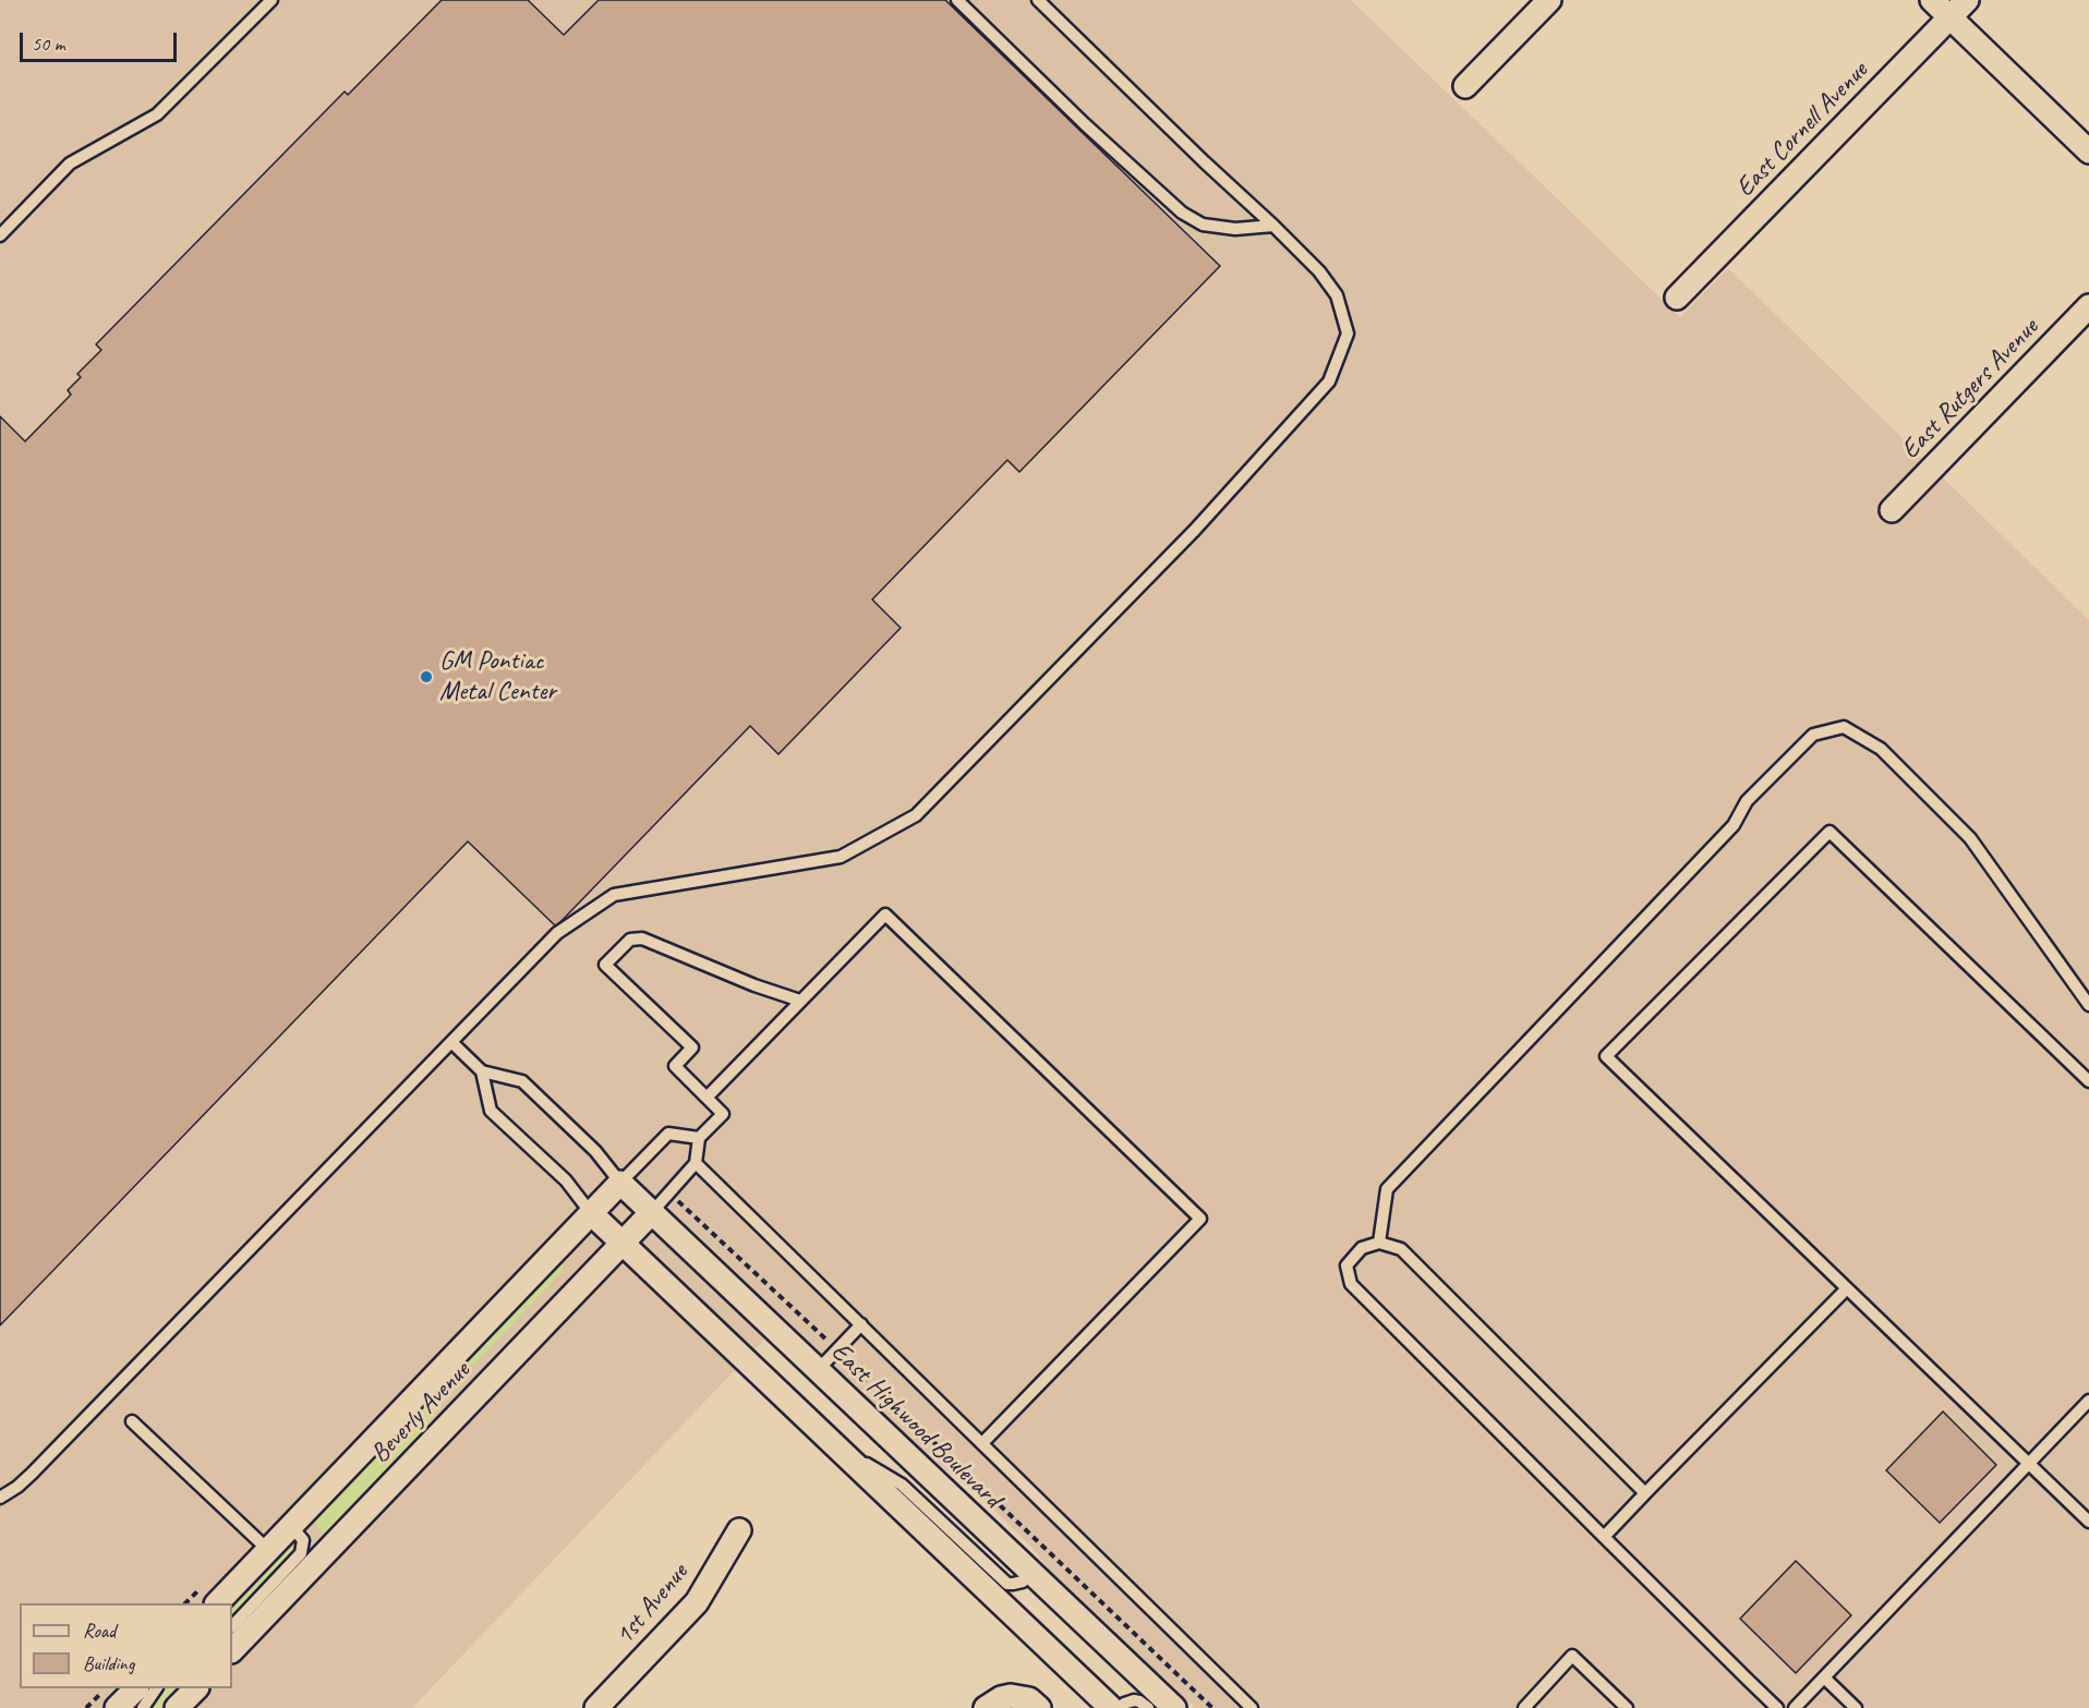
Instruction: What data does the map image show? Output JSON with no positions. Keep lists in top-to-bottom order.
{
  "streets": {
    "street": [
      "East Cornell Avenue",
      "East Rutgers Avenue",
      "Beverly Avenue",
      "East Highwood Boulevard",
      "1st Avenue"
    ]
  },
  "crossings": [
    ["Beverly Avenue", "East Highwood Boulevard"]
  ],
  "places": ["GM Pontiac Metal Center"],
  "legend": ["Road", "Building"],
  "scale_bar": "50 m"
}
